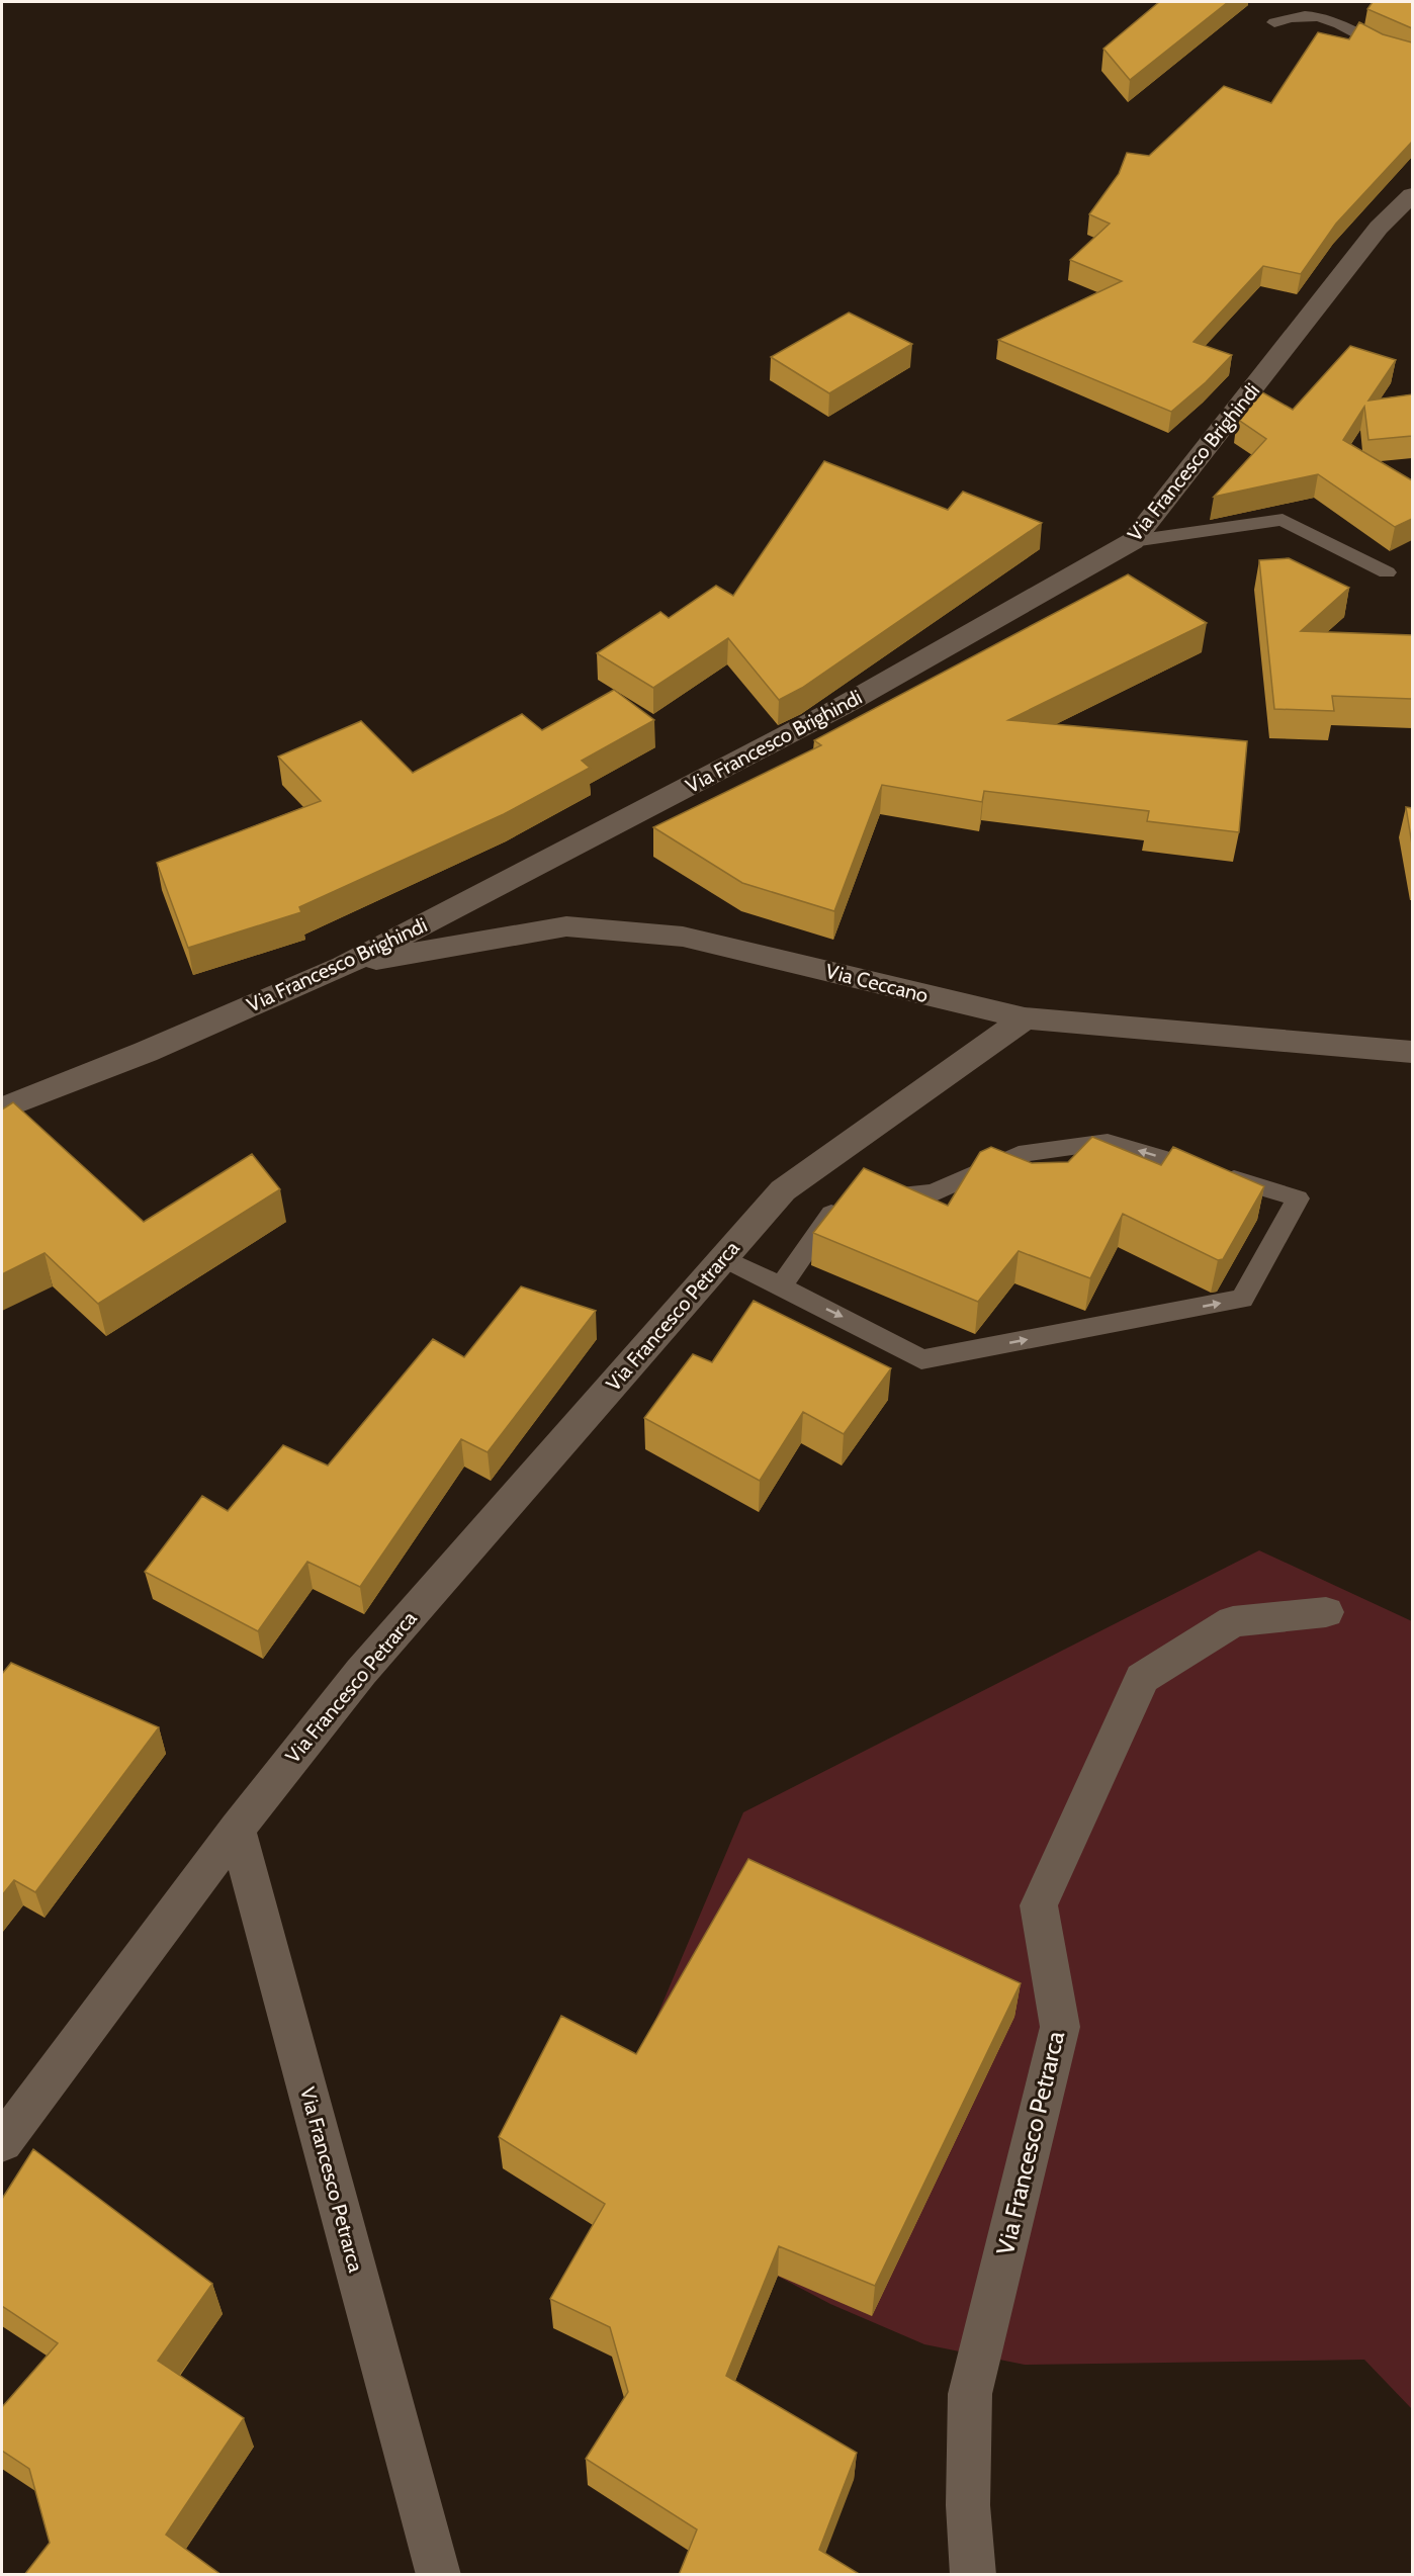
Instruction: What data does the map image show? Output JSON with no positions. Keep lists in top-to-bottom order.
{
  "streets": {
    "street": ["Via Francesco Brighindi", "Via Ceccano", "Via Francesco Petrarca"]
  },
  "crossings": [
    ["Via Francesco Brighindi", "Via Ceccano"],
    ["Via Ceccano", "Via Francesco Petrarca"]
  ]
}
